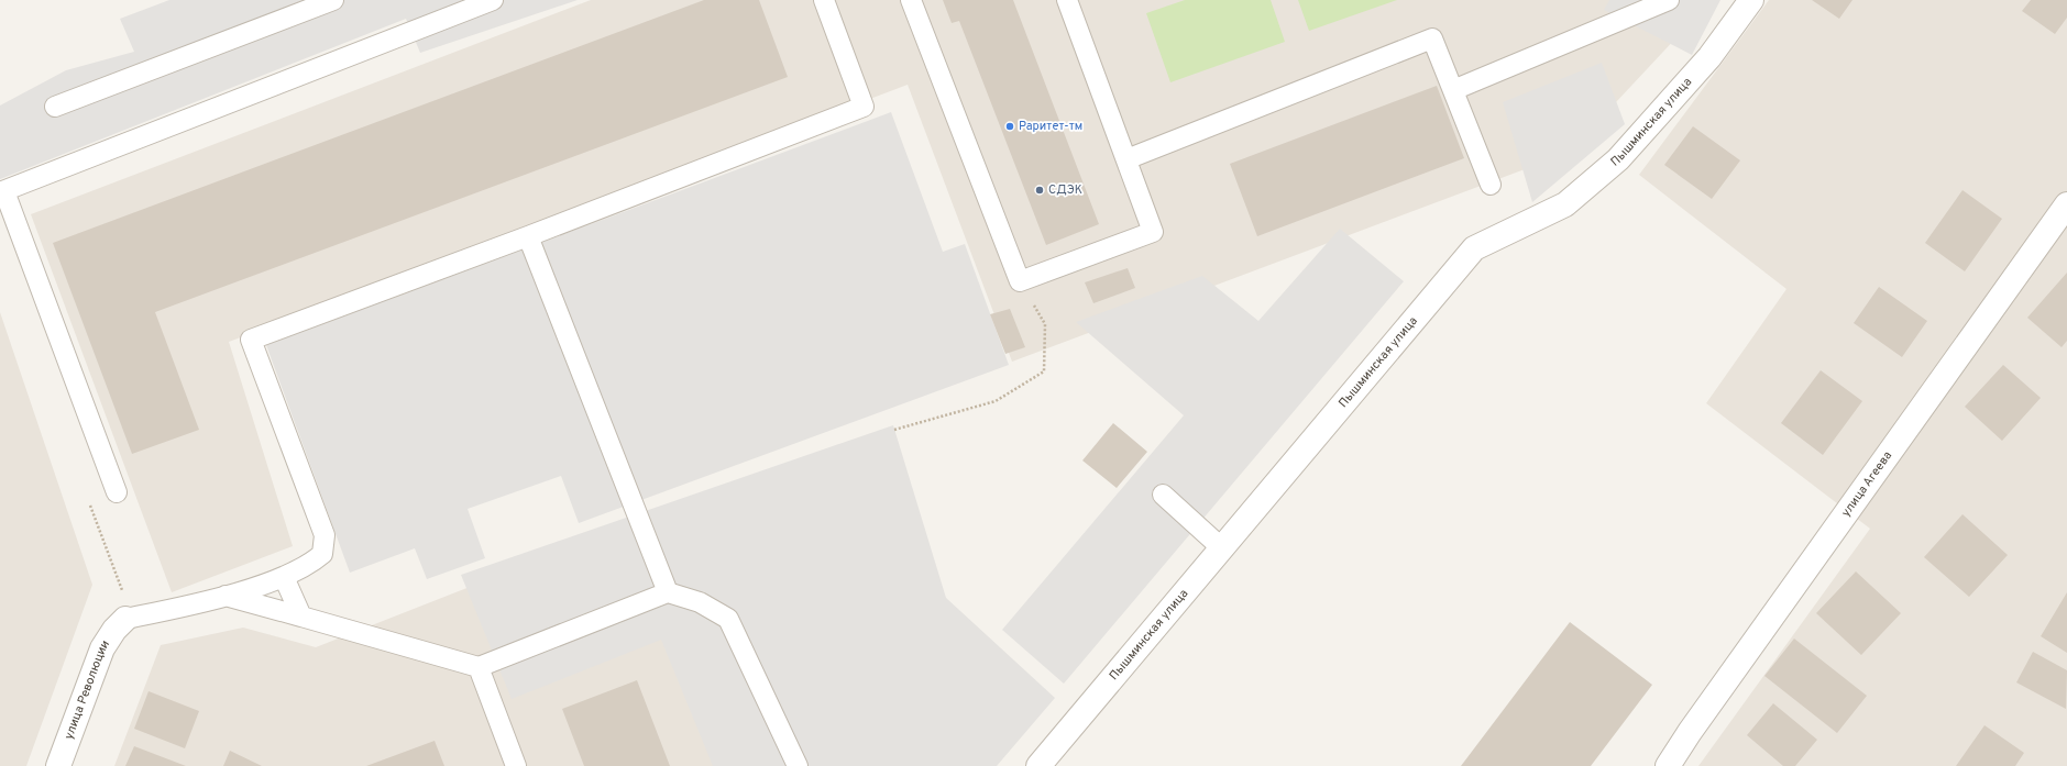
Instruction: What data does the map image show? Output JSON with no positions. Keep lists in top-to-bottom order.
{
  "streets": {
    "street": ["Пышминская улица", "улица Агеева", "улица Революции"]
  },
  "places": ["Раритет-тм", "СДЭК"]
}
